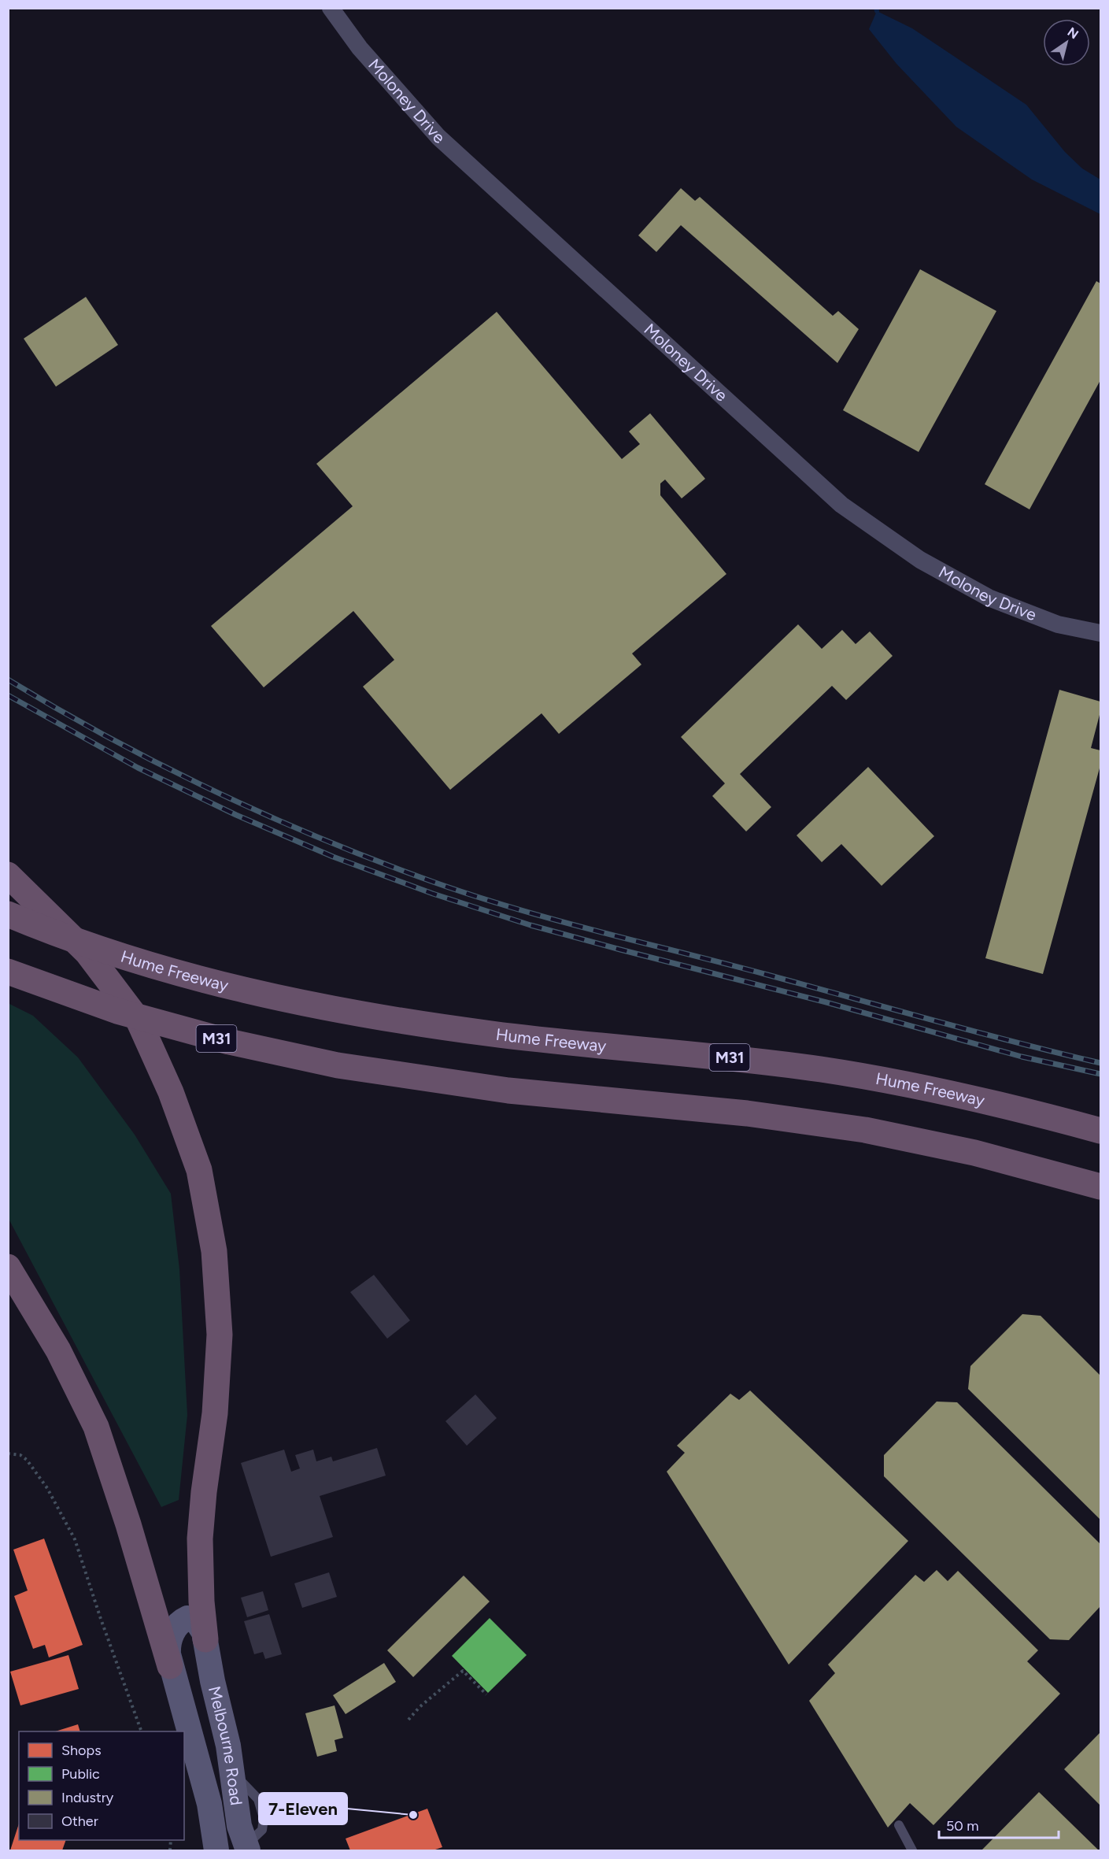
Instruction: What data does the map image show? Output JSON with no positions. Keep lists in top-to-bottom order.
{
  "streets": {
    "highway": ["Hume Freeway", "M31"],
    "main road": ["Melbourne Road"],
    "street": ["Moloney Drive"]
  },
  "places": ["7-Eleven"],
  "legend": [
    "Shops",
    "Public",
    "Industry",
    "Other"
  ],
  "scale_bar": "50 m",
  "north": "top right"
}
